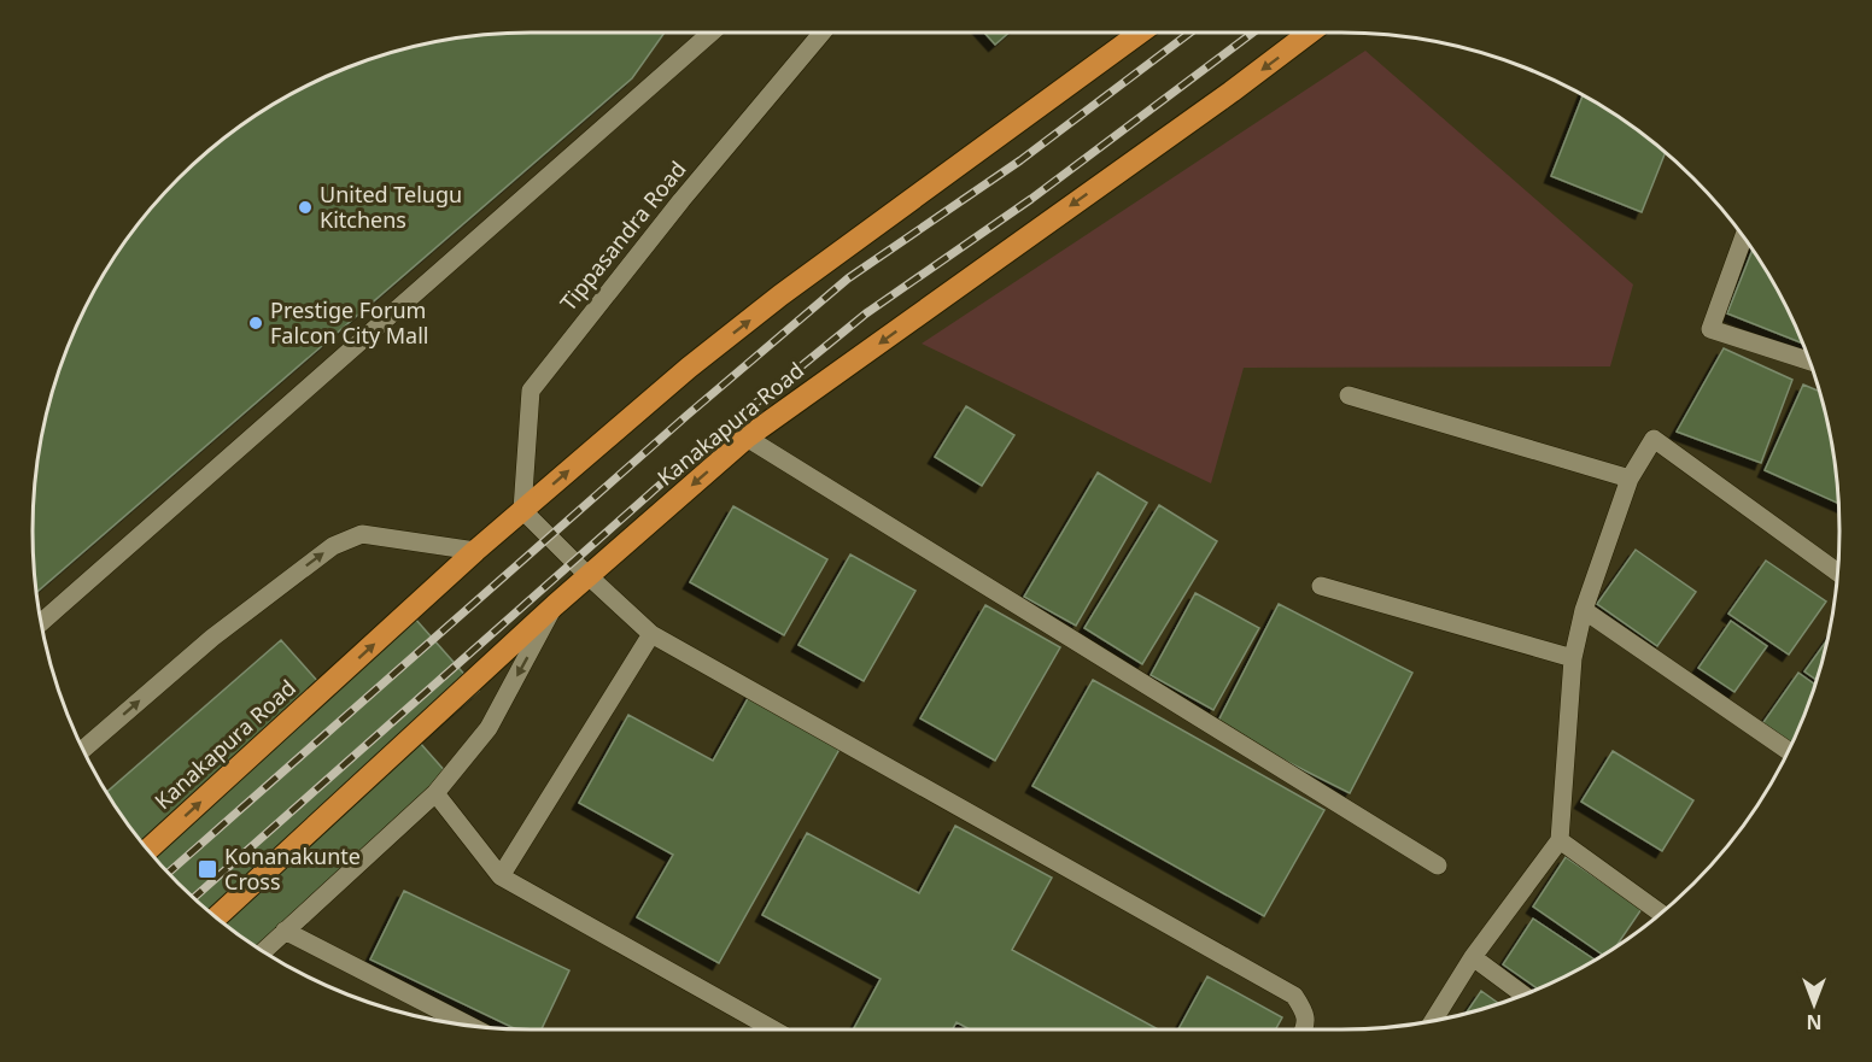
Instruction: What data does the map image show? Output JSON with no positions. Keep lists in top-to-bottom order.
{
  "streets": {
    "highway": ["Kanakapura Road"],
    "street": ["Tippasandra Road"]
  },
  "crossings": [
    ["Tippasandra Road", "Kanakapura Road"]
  ],
  "places": {
    "other": ["United Telugu Kitchens", "Prestige Forum Falcon City Mall"],
    "transit": ["Konanakunte Cross"]
  },
  "north": "bottom"
}
